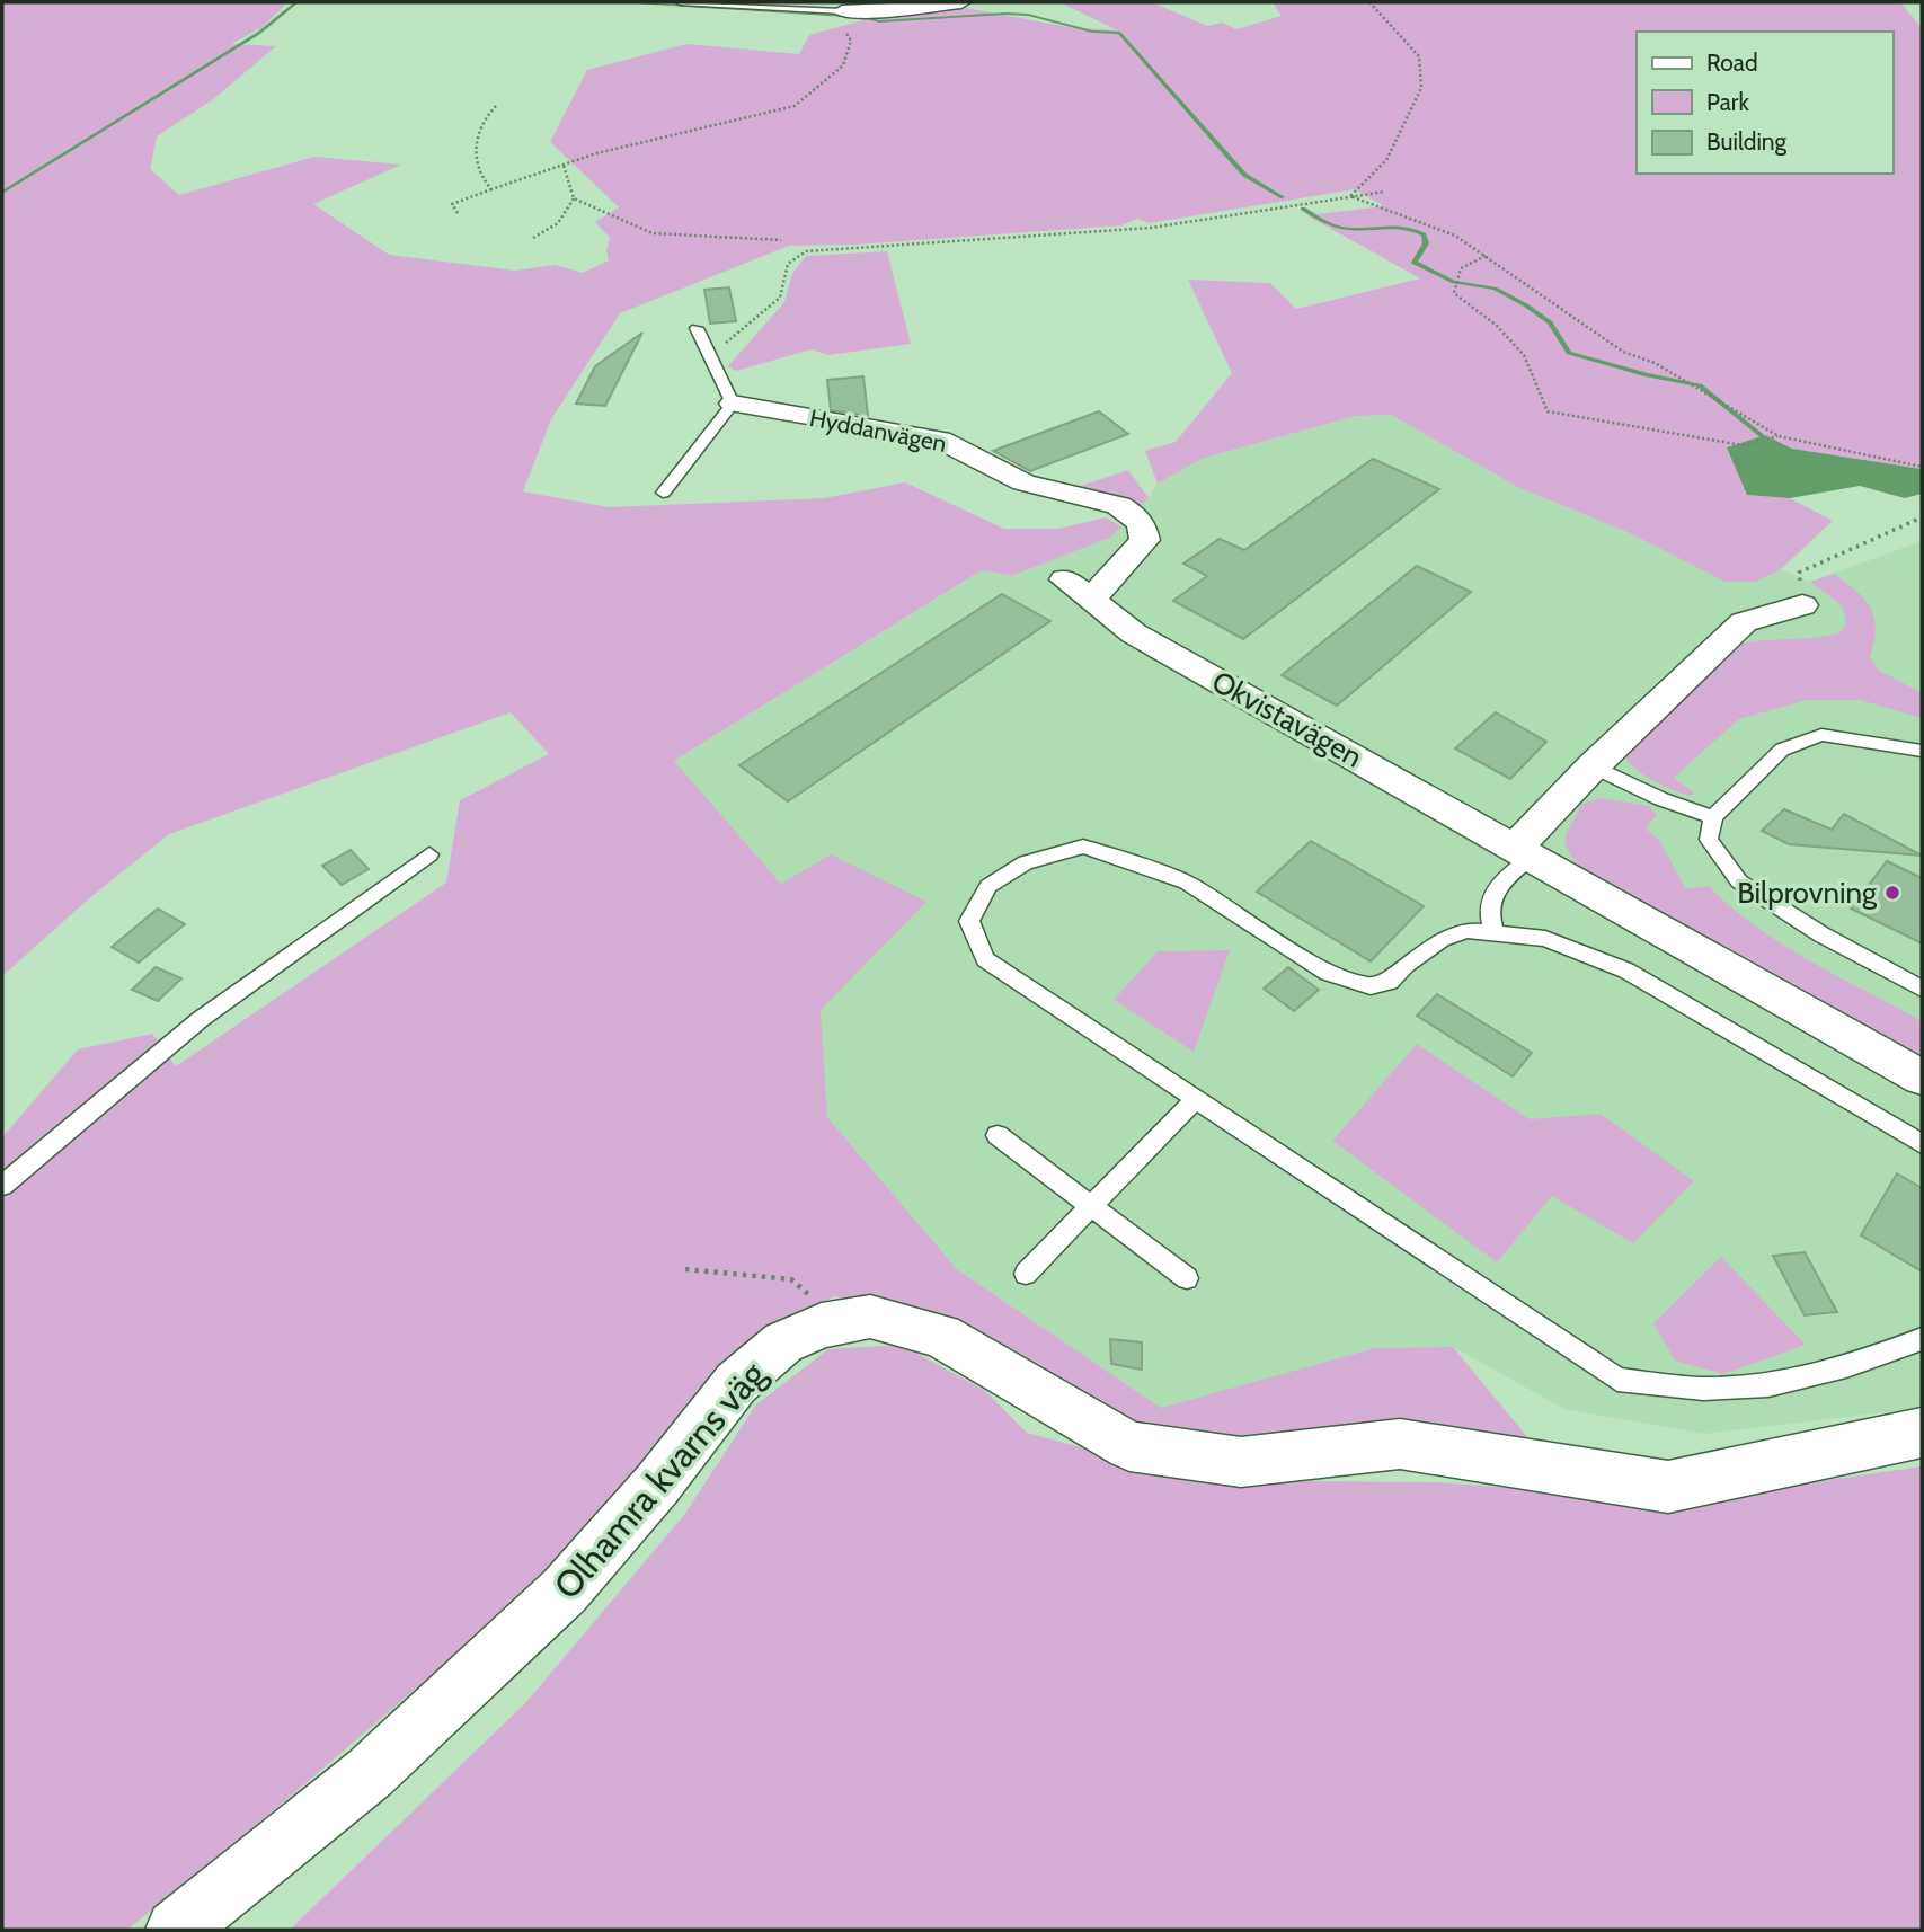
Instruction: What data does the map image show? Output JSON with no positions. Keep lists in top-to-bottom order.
{
  "streets": {
    "street": ["Hyddanvägen", "Okvistavägen", "Olhamra kvarns väg"]
  },
  "crossings": [
    ["Hyddanvägen", "Okvistavägen"]
  ],
  "places": ["Bilprovning"],
  "legend": ["Road", "Park", "Building"]
}
